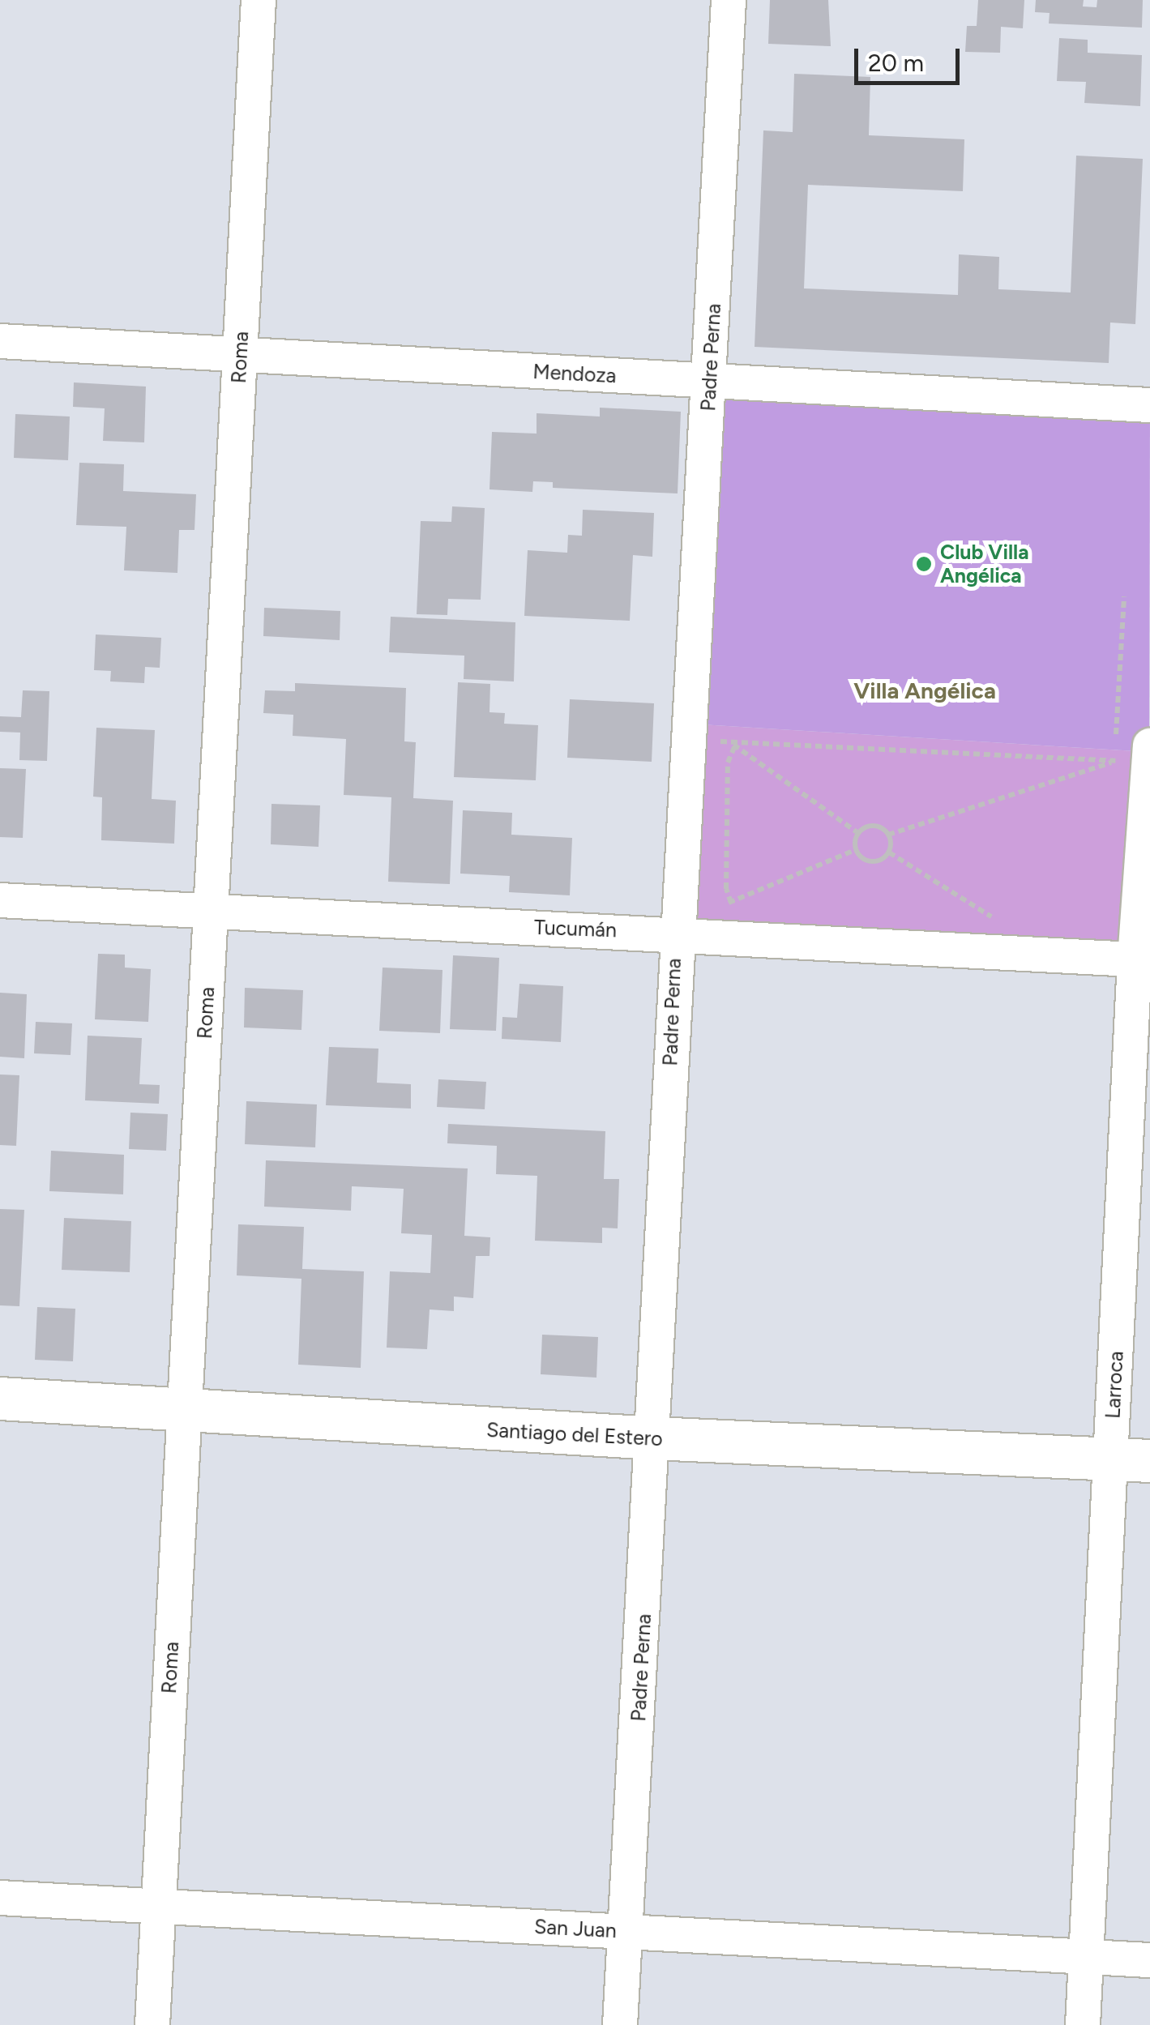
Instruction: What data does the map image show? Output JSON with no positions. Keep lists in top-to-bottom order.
{
  "streets": {
    "street": [
      "Roma",
      "Padre Perna",
      "Mendoza",
      "Tucumán",
      "Larroca",
      "Santiago del Estero",
      "San Juan"
    ]
  },
  "crossings": [
    ["Roma", "Mendoza"],
    ["Roma", "Tucumán"],
    ["Roma", "Santiago del Estero"],
    ["Roma", "San Juan"],
    ["Padre Perna", "Mendoza"],
    ["Padre Perna", "Tucumán"],
    ["Padre Perna", "Santiago del Estero"],
    ["Padre Perna", "San Juan"],
    ["Tucumán", "Larroca"],
    ["Larroca", "Santiago del Estero"],
    ["Larroca", "San Juan"]
  ],
  "districts": ["Villa Angélica"],
  "places": ["Club Villa Angélica"],
  "scale_bar": "20 m"
}
